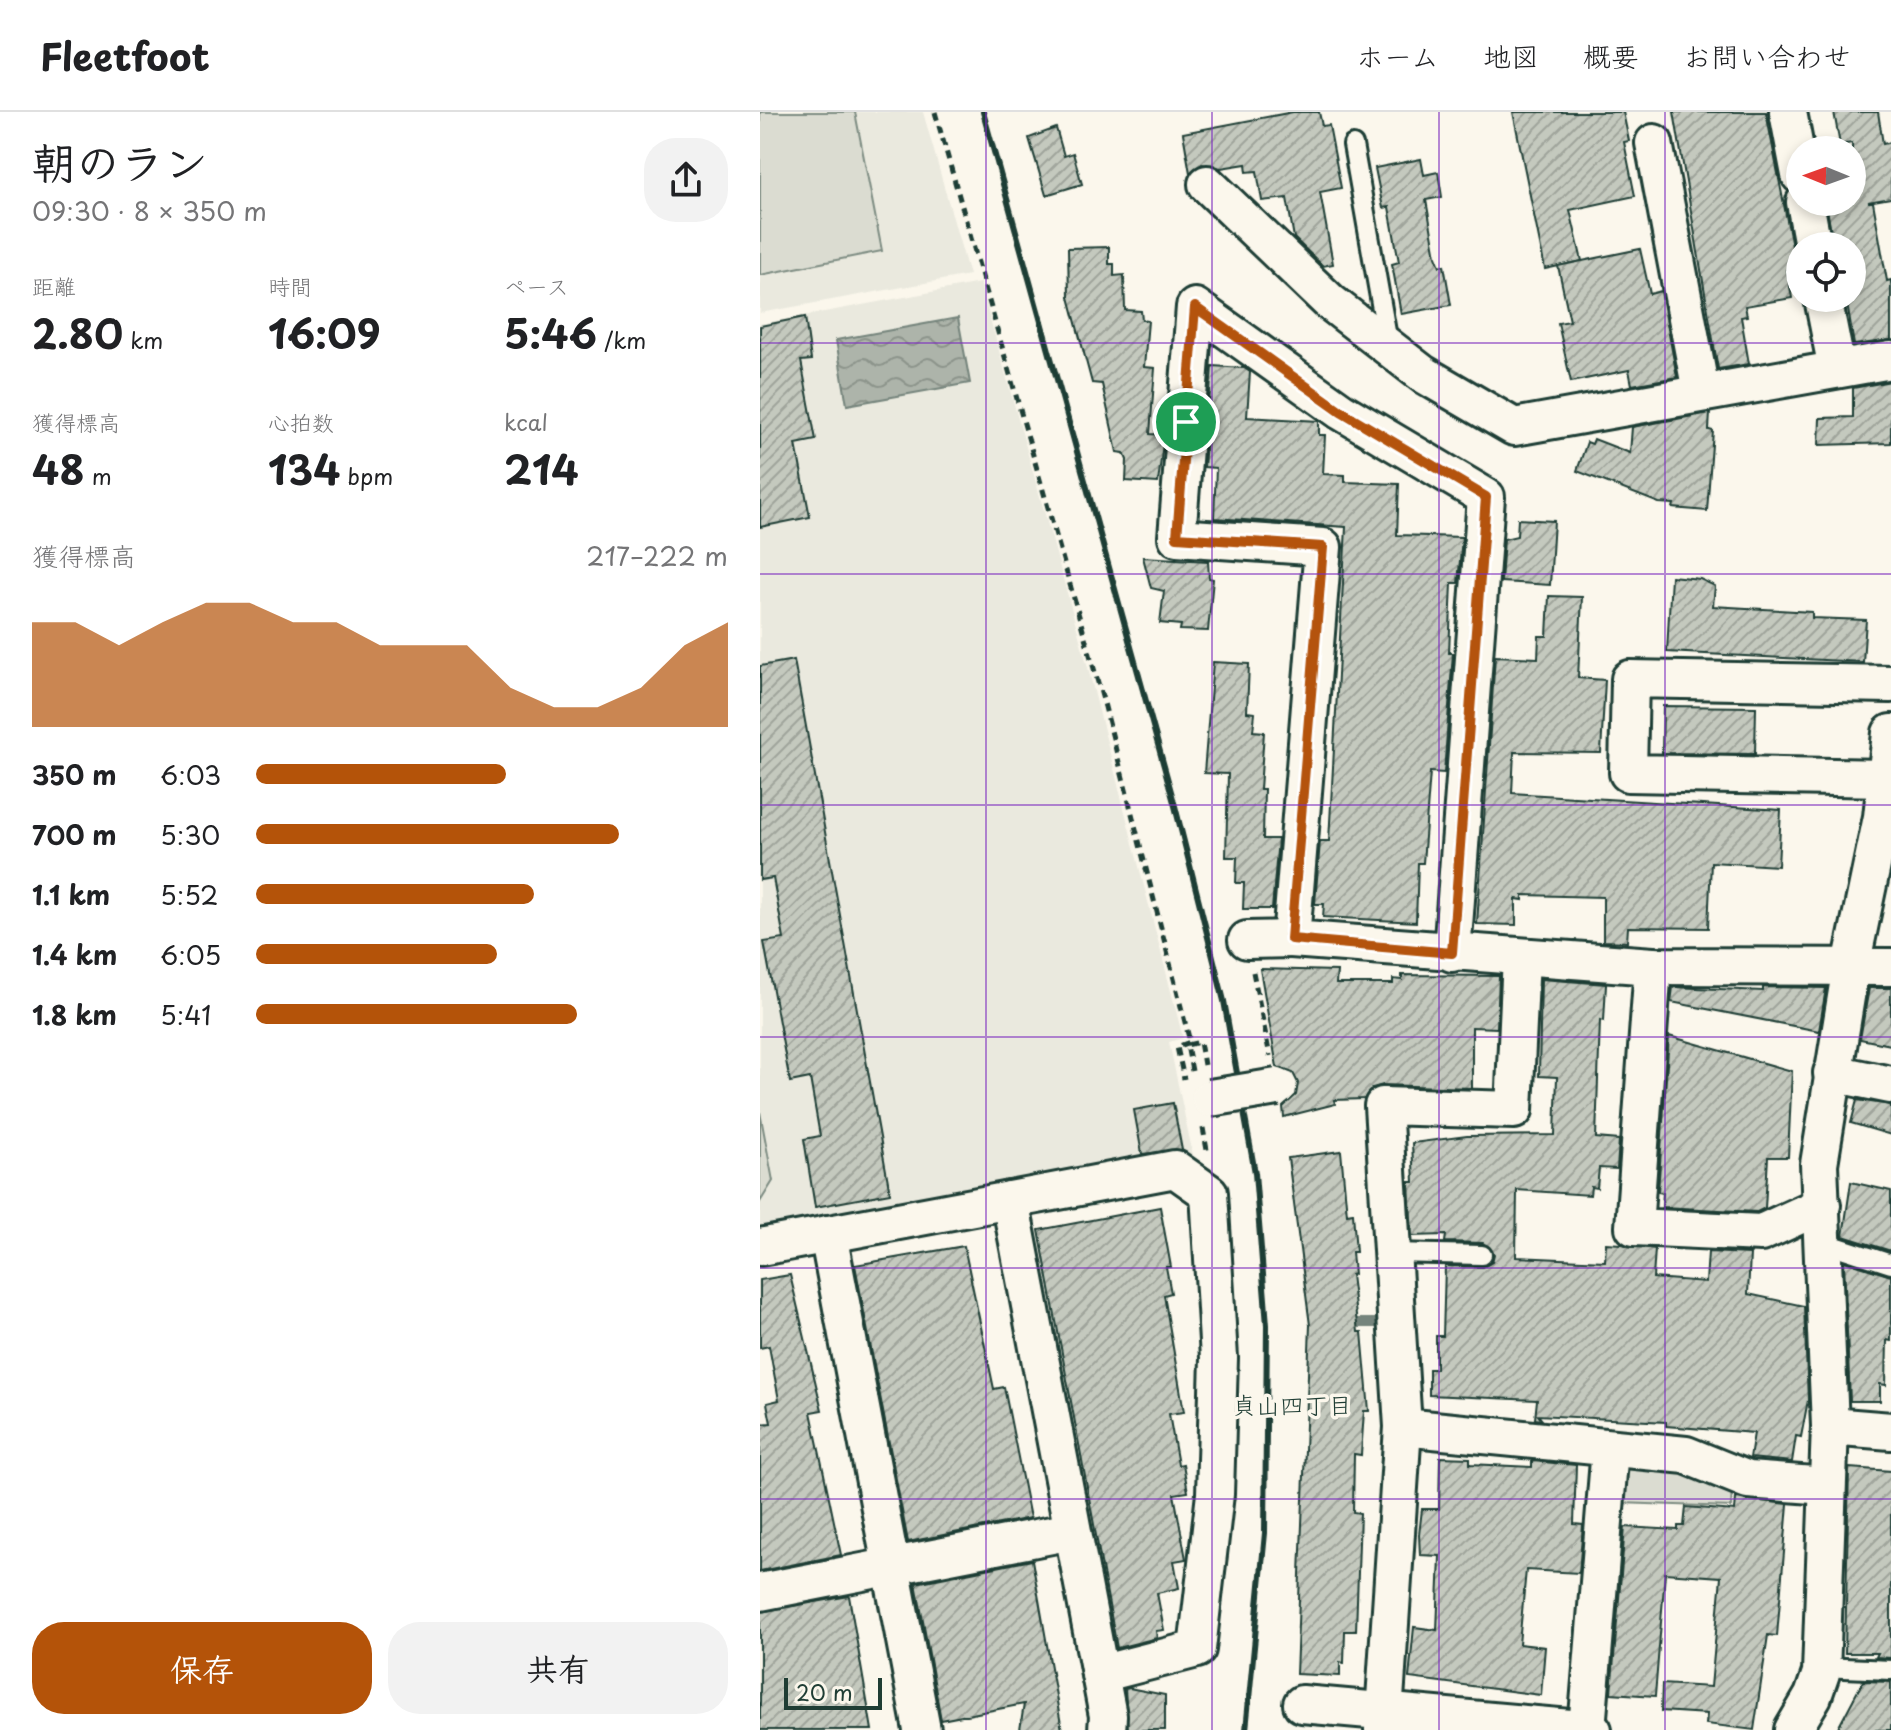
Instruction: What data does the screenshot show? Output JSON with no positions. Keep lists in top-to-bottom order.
{
  "districts": ["貞山四丁目"],
  "scale_bar": "20 m",
  "north": "left",
  "page": {
    "header": "Fleetfoot",
    "nav": [
      "ホーム",
      "地図",
      "概要",
      "お問い合わせ"
    ],
    "heading": ["朝のラン", "09:30 · 8 × 350 m"],
    "stats": [
      ["距離", "2.80 km"],
      ["時間", "16:09"],
      ["ペース", "5:46 /km"],
      ["獲得標高", "48 m"],
      ["心拍数", "134 bpm"],
      ["kcal", "214"]
    ],
    "chart": ["獲得標高", "217–222 m"],
    "list": [
      {
        "name": "350 m",
        "note": "6:03"
      },
      {
        "name": "700 m",
        "note": "5:30"
      },
      {
        "name": "1.1 km",
        "note": "5:52"
      },
      {
        "name": "1.4 km",
        "note": "6:05"
      },
      {
        "name": "1.8 km",
        "note": "5:41"
      }
    ],
    "buttons": ["保存", "共有"],
    "scale": "20 m"
  }
}
